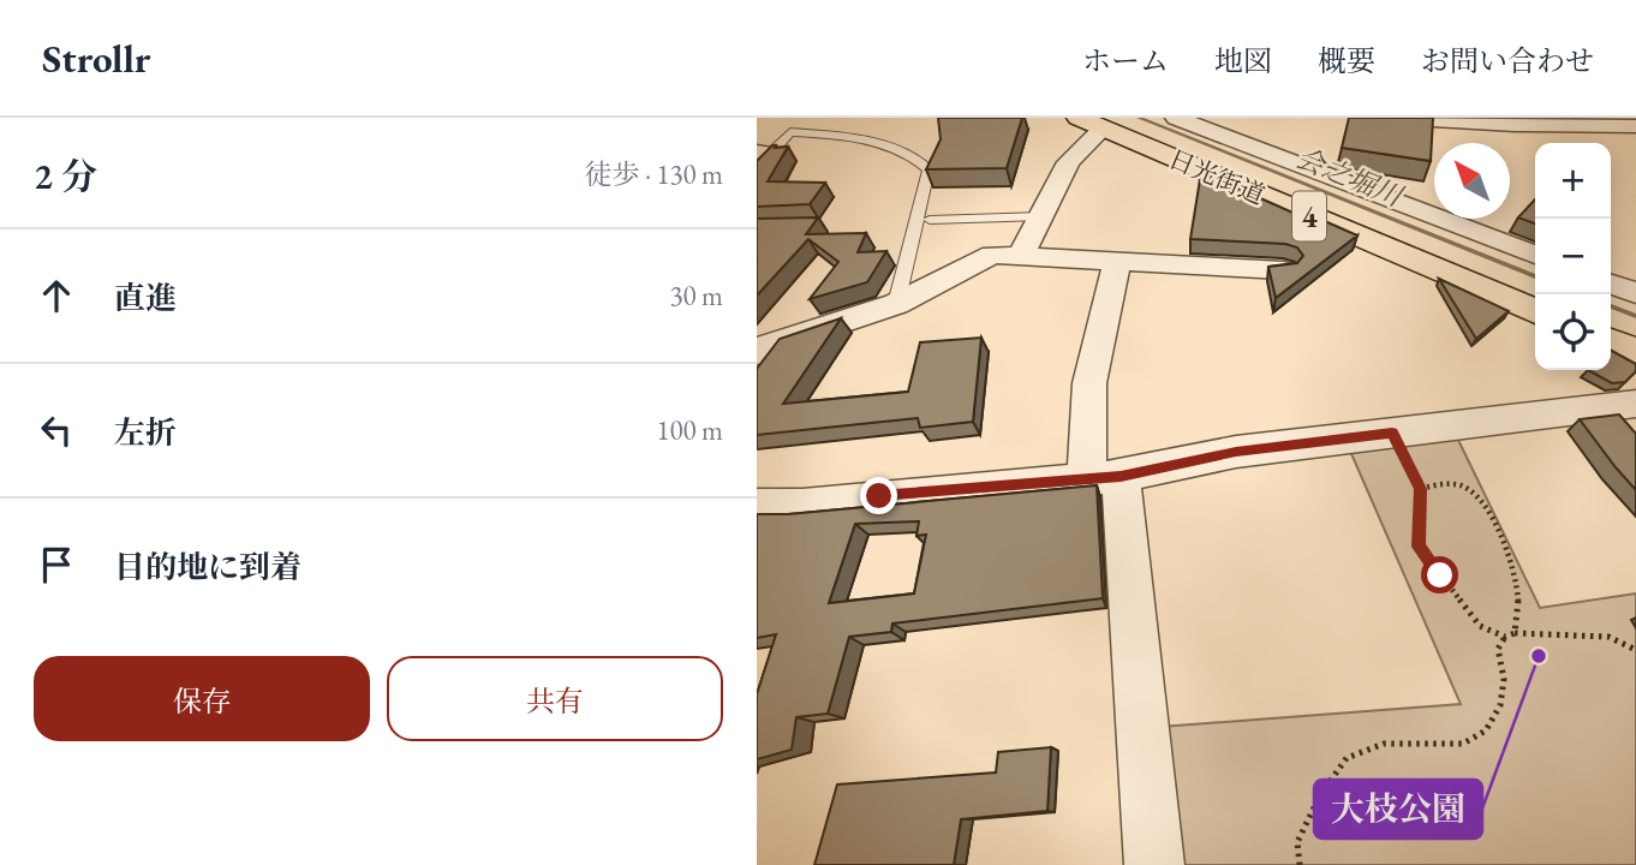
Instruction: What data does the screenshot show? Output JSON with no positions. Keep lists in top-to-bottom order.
{
  "streets": {
    "highway": ["日光街道", "4"]
  },
  "water": ["会之堀川"],
  "places": ["大枝公園"],
  "north": "top left",
  "page": {
    "header": "Strollr",
    "nav": [
      "ホーム",
      "地図",
      "概要",
      "お問い合わせ"
    ],
    "heading": ["2 分", "徒歩 · 130 m"],
    "map_buttons": ["+", "−"],
    "list": [
      ["直進", "30 m"],
      ["左折", "100 m"],
      "目的地に到着"
    ],
    "buttons": ["保存", "共有"]
  }
}
